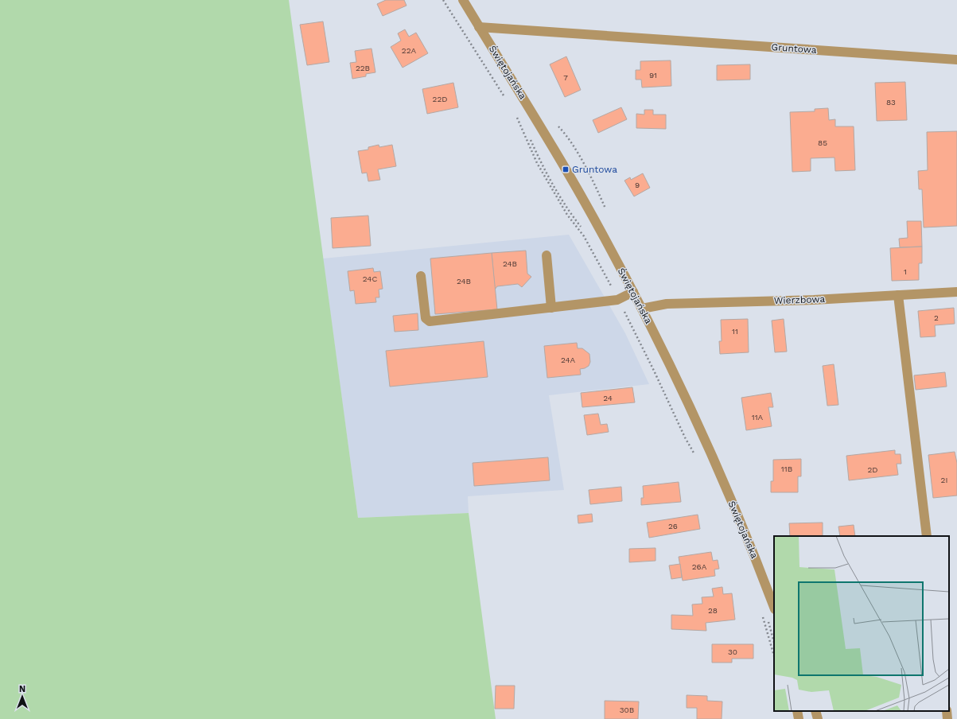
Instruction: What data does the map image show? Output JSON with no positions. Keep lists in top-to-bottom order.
{
  "streets": {
    "street": ["Gruntowa", "Świętojańska", "Wierzbowa"]
  },
  "crossings": [
    ["Gruntowa", "Świętojańska"],
    ["Świętojańska", "Wierzbowa"]
  ],
  "places": {
    "transit": ["Gruntowa"]
  },
  "house_numbers": [
    "22A",
    "22B",
    "91",
    "7",
    "22D",
    "83",
    "85",
    "9",
    "24B",
    "1",
    "24C",
    "24B",
    "2",
    "11",
    "24A",
    "24",
    "11A",
    "11B",
    "2D",
    "2I",
    "26",
    "26A",
    "28",
    "30",
    "30B"
  ],
  "north": "top"
}
